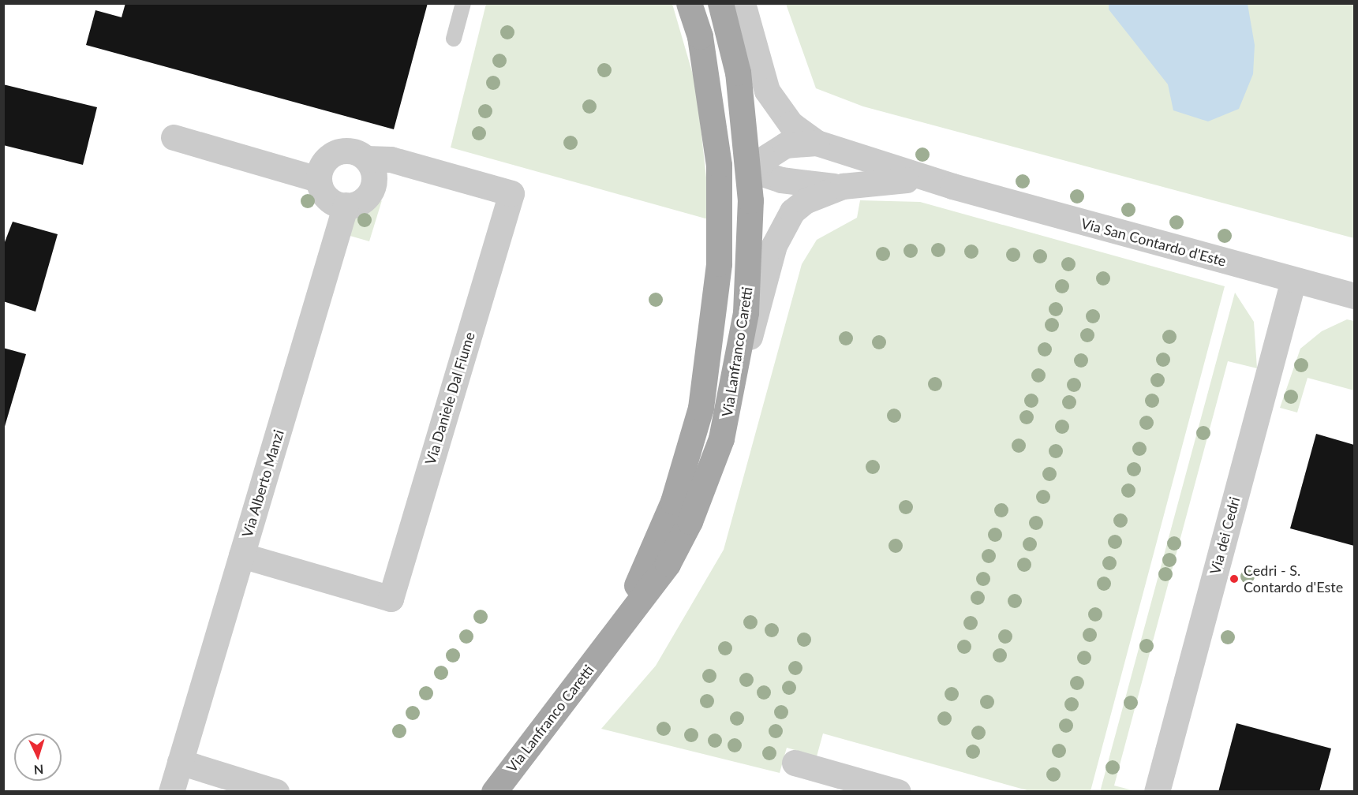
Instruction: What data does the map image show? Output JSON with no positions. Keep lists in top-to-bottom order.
{
  "streets": {
    "main road": ["Via Lanfranco Caretti"],
    "street": [
      "Via San Contardo d'Este",
      "Via Daniele Dal Fiume",
      "Via Alberto Manzi",
      "Via dei Cedri"
    ]
  },
  "crossings": [
    ["Via San Contardo d'Este", "Via Lanfranco Caretti"],
    ["Via San Contardo d'Este", "Via dei Cedri"],
    ["Via Daniele Dal Fiume", "Via Alberto Manzi"]
  ],
  "places": ["Cedri - S. Contardo d'Este"],
  "north": "bottom"
}
